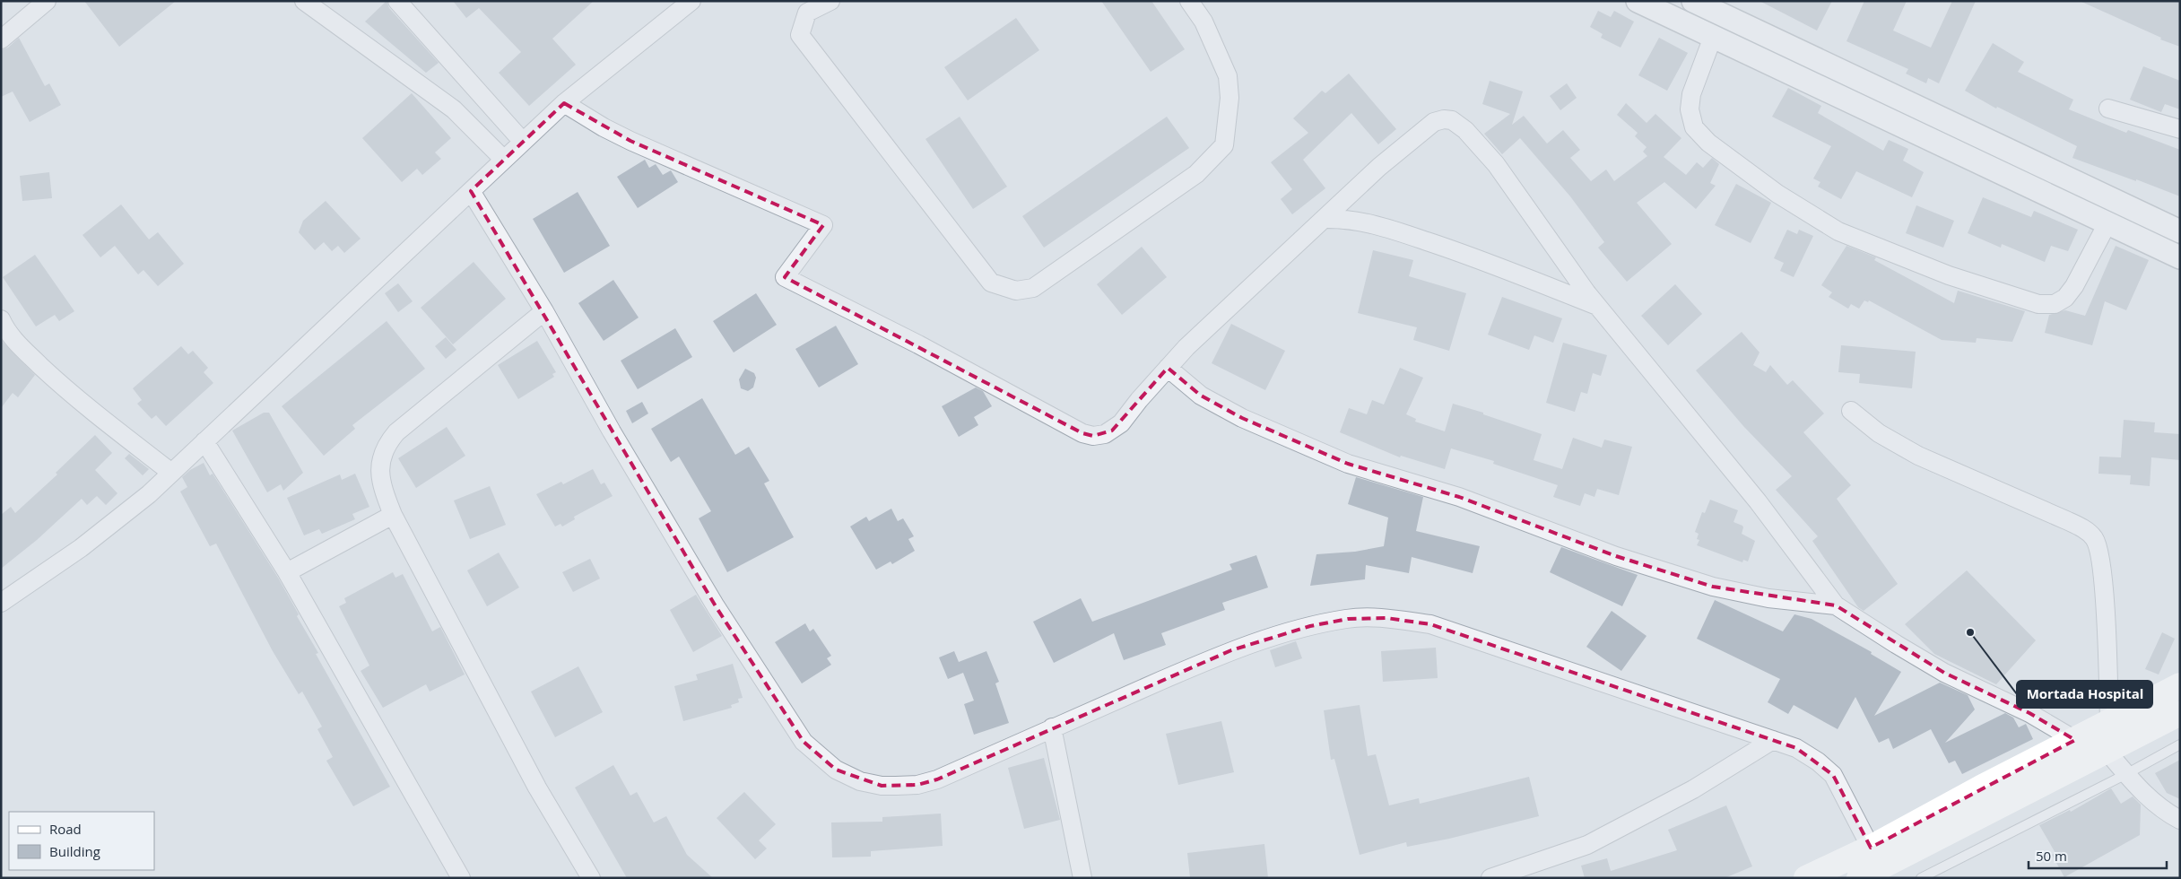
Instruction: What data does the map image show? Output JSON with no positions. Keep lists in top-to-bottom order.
{
  "places": ["Mortada Hospital"],
  "legend": ["Road", "Building"],
  "scale_bar": "50 m"
}
